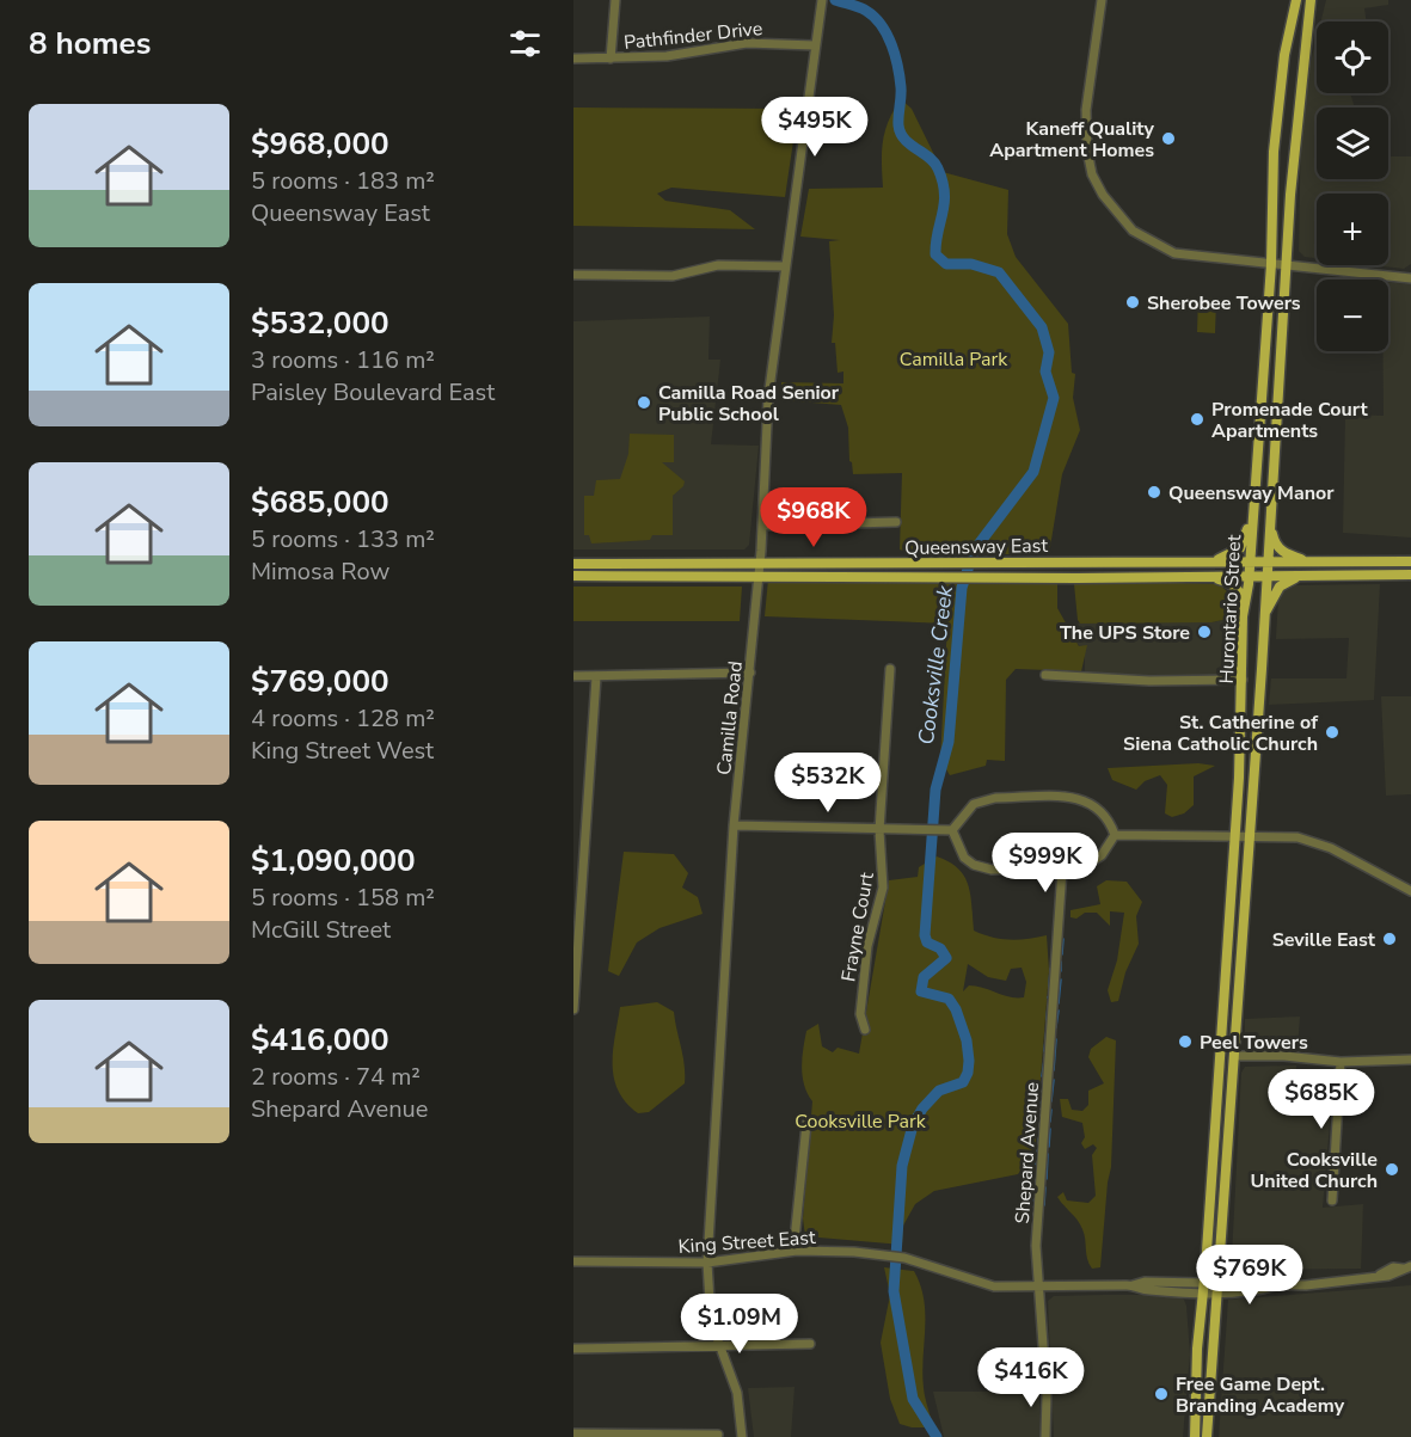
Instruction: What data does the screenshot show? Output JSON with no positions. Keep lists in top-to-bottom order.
{
  "streets": {
    "main road": ["Queensway East", "Hurontario Street"],
    "street": [
      "Pathfinder Drive",
      "Camilla Road",
      "Frayne Court",
      "Shepard Avenue",
      "King Street East"
    ]
  },
  "crossings": [
    ["Pathfinder Drive", "Camilla Road"],
    ["Queensway East", "Hurontario Street"],
    ["Queensway East", "Camilla Road"],
    ["Hurontario Street", "King Street East"],
    ["Camilla Road", "King Street East"],
    ["Shepard Avenue", "King Street East"]
  ],
  "water": ["Cooksville Creek"],
  "parks": ["Camilla Park", "Cooksville Park"],
  "places": [
    "Kaneff Quality Apartment Homes",
    "Sherobee Towers",
    "Camilla Road Senior Public School",
    "Promenade Court Apartments",
    "Queensway Manor",
    "The UPS Store",
    "St. Catherine of Siena Catholic Church",
    "Seville East",
    "Peel Towers",
    "Cooksville United Church",
    "Free Game Dept. Branding Academy"
  ],
  "page": {
    "heading": "8 homes",
    "map_buttons": ["+", "−"],
    "list": [
      {
        "name": "$968,000",
        "note": "5 rooms · 183 m² · Queensway East"
      },
      {
        "name": "$532,000",
        "note": "3 rooms · 116 m² · Paisley Boulevard East"
      },
      {
        "name": "$685,000",
        "note": "5 rooms · 133 m² · Mimosa Row"
      },
      {
        "name": "$769,000",
        "note": "4 rooms · 128 m² · King Street West"
      },
      {
        "name": "$1,090,000",
        "note": "5 rooms · 158 m² · McGill Street"
      },
      {
        "name": "$416,000",
        "note": "2 rooms · 74 m² · Shepard Avenue"
      }
    ],
    "price": [
      "$495K",
      "$968K",
      "$532K",
      "$999K",
      "$685K",
      "$769K",
      "$1.09M",
      "$416K"
    ]
  }
}
